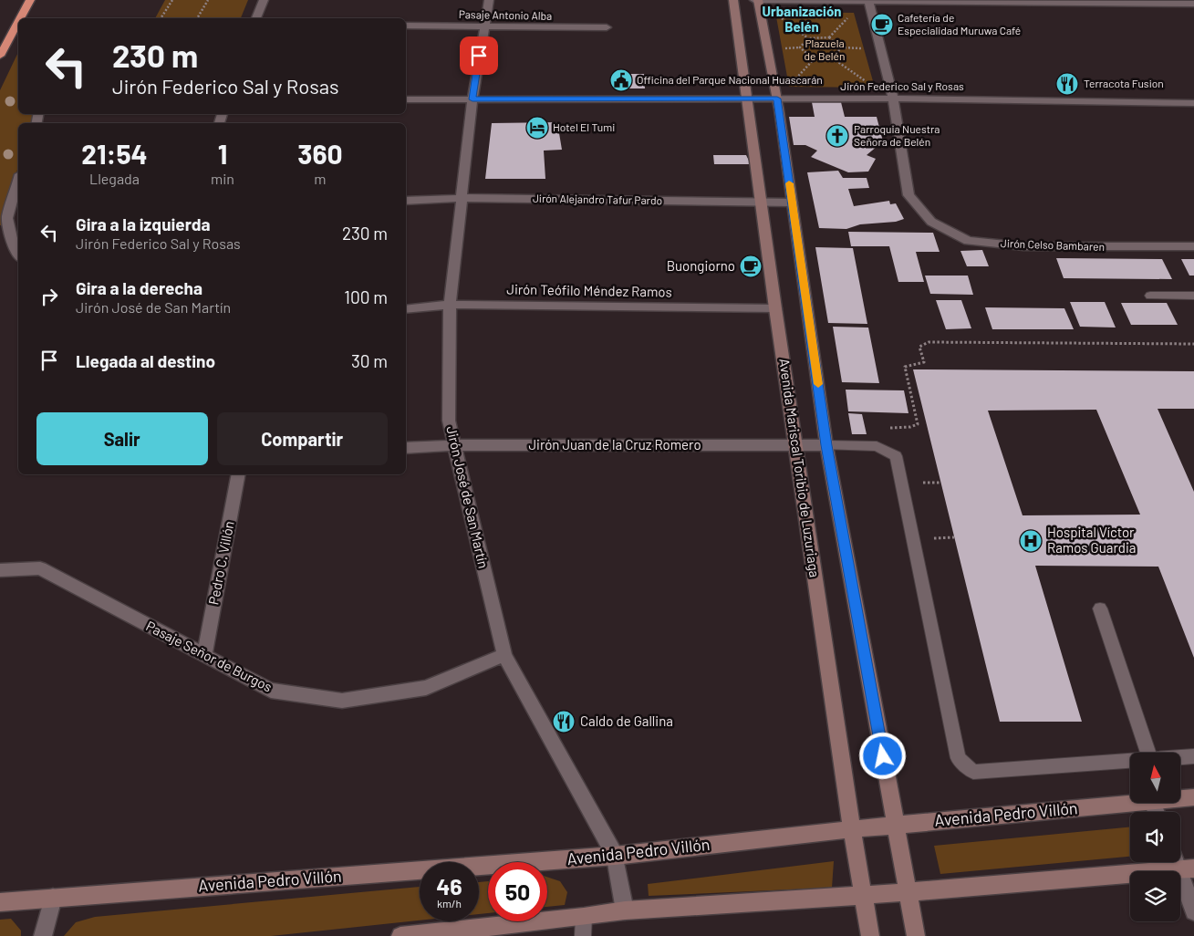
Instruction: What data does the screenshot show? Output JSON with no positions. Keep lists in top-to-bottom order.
{
  "streets": {
    "main road": ["Avenida Mariscal Toribio de Luzuriaga", "Avenida Pedro Villón"],
    "street": [
      "Pasaje Antonio Alba",
      "Jirón Federico Sal y Rosas",
      "Jirón Alejandro Tafur Pardo",
      "Jirón Celso Bambaren",
      "Jirón Teófilo Méndez Ramos",
      "Jirón Juan de la Cruz Romero",
      "Jirón José de San Martín",
      "Pedro C. Villón",
      "Pasaje Señor de Burgos"
    ]
  },
  "crossings": [
    ["Pasaje Antonio Alba", "Jirón José de San Martín"],
    ["Jirón Federico Sal y Rosas", "Jirón Celso Bambaren"],
    ["Jirón Federico Sal y Rosas", "Avenida Mariscal Toribio de Luzuriaga"],
    ["Jirón Federico Sal y Rosas", "Jirón José de San Martín"],
    ["Jirón Alejandro Tafur Pardo", "Avenida Mariscal Toribio de Luzuriaga"],
    ["Jirón Alejandro Tafur Pardo", "Jirón José de San Martín"],
    ["Jirón Teófilo Méndez Ramos", "Avenida Mariscal Toribio de Luzuriaga"],
    ["Jirón Teófilo Méndez Ramos", "Jirón José de San Martín"],
    ["Jirón Juan de la Cruz Romero", "Avenida Mariscal Toribio de Luzuriaga"],
    ["Jirón Juan de la Cruz Romero", "Jirón José de San Martín"],
    ["Avenida Mariscal Toribio de Luzuriaga", "Avenida Pedro Villón"],
    ["Jirón José de San Martín", "Pasaje Señor de Burgos"],
    ["Jirón José de San Martín", "Avenida Pedro Villón"],
    ["Pedro C. Villón", "Pasaje Señor de Burgos"]
  ],
  "districts": ["Urbanización Belén"],
  "parks": ["Plazuela de Belén"],
  "places": {
    "cafe": ["Cafetería de Especialidad Muruwa Café", "Buongiorno"],
    "public building": ["Officina del Parque Nacional Huascarán"],
    "restaurant": ["Terracota Fusion", "Caldo de Gallina"],
    "hotel": ["Hotel El Tumi"],
    "church": ["Parroquia Nuestra Señora de Belén"],
    "hospital": ["Hospital Víctor Ramos Guardia"]
  },
  "north": "top",
  "page": {
    "turn": ["230 m", "Jirón Federico Sal y Rosas"],
    "eta": [
      "21:54",
      "Llegada",
      "1",
      "min",
      "360",
      "m"
    ],
    "list": [
      {
        "name": "Gira a la izquierda",
        "note": "Jirón Federico Sal y Rosas",
        "value": "230 m"
      },
      {
        "name": "Gira a la derecha",
        "note": "Jirón José de San Martín",
        "value": "100 m"
      },
      {
        "name": "Llegada al destino",
        "value": "30 m"
      }
    ],
    "buttons": ["Salir", "Compartir"],
    "speed": "46 km/h",
    "limit": "50"
  }
}
